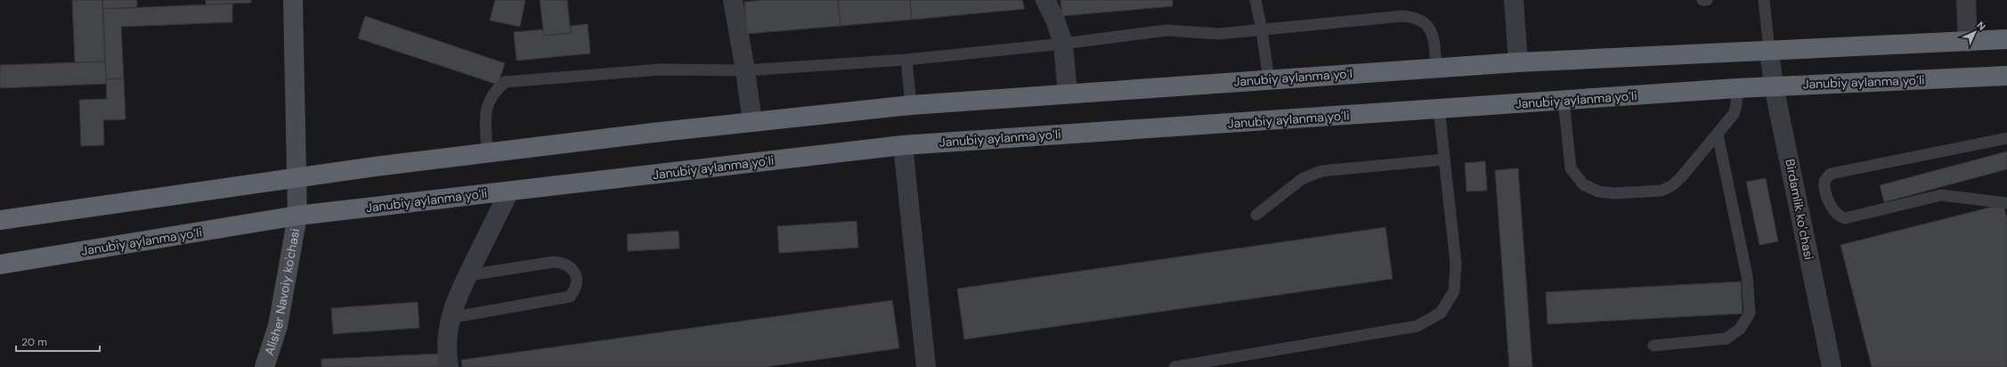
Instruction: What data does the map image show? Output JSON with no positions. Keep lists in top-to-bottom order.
{
  "streets": {
    "highway": ["Janubiy aylanma yoʻl", "Janubiy aylanma yoʻli"],
    "main road": ["Alisher Navoiy ko'chasi"],
    "street": ["Birdamlik koʻchasi"]
  },
  "crossings": [
    ["Janubiy aylanma yoʻli", "Birdamlik koʻchasi"],
    ["Janubiy aylanma yoʻli", "Alisher Navoiy ko'chasi"]
  ],
  "scale_bar": "20 m",
  "north": "top right"
}
